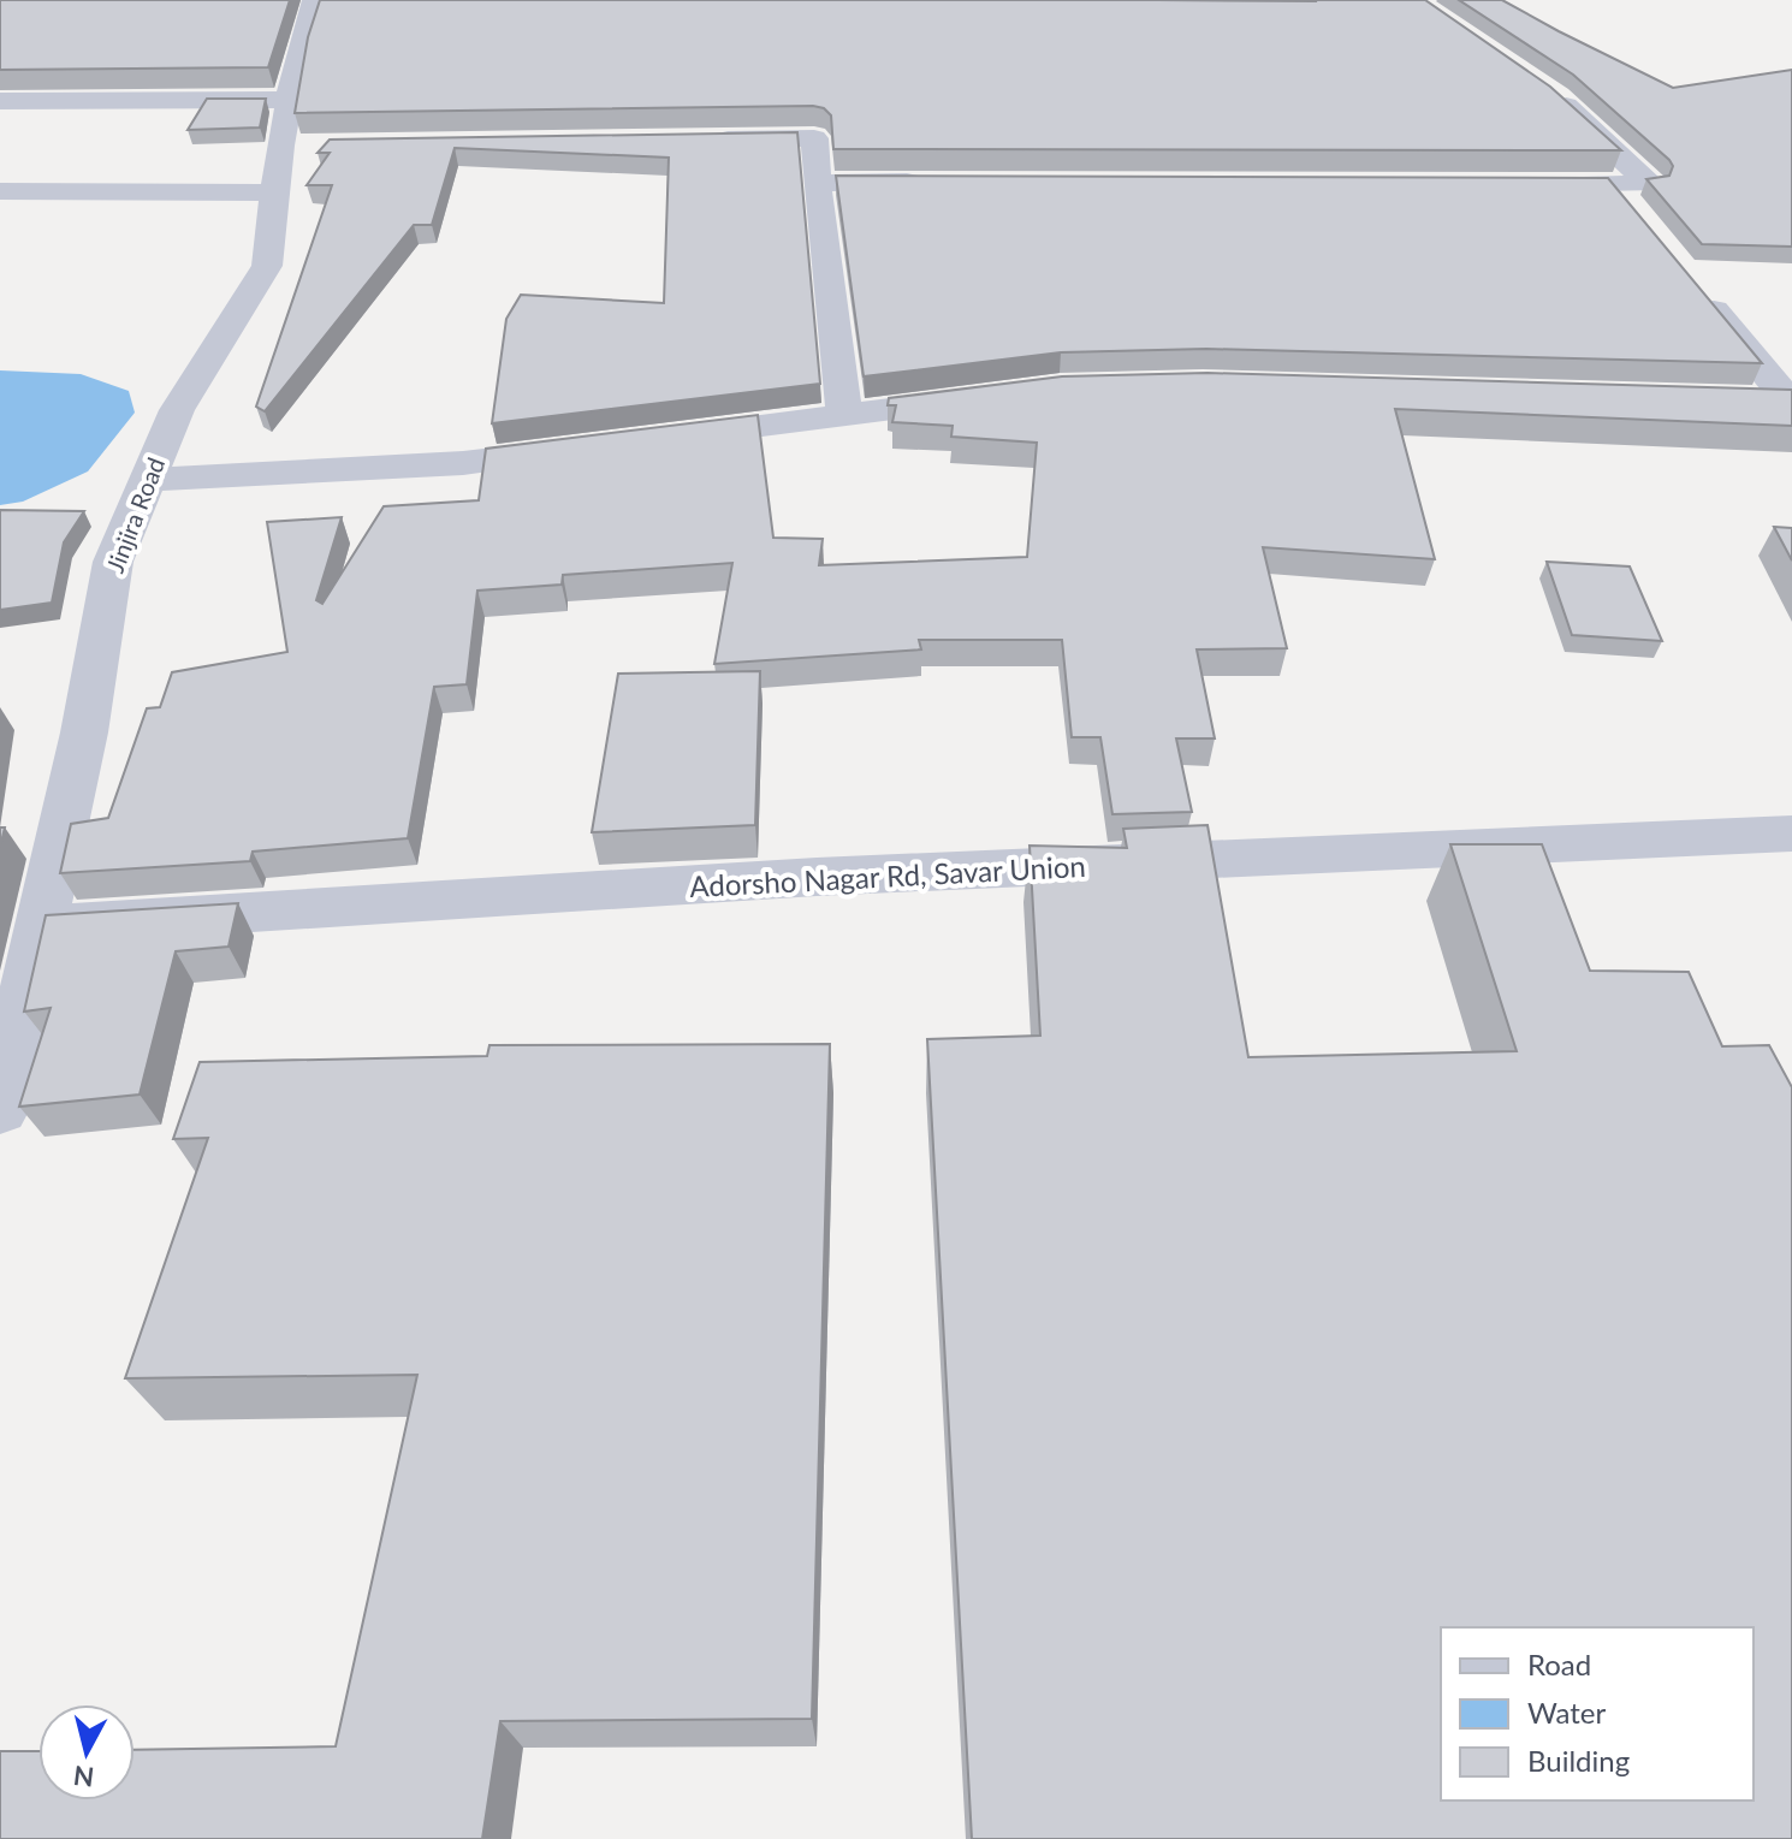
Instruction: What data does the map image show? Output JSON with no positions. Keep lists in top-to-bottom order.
{
  "streets": {
    "street": ["Jinjira Road", "Adorsho Nagar Rd, Savar Union"]
  },
  "crossings": [
    ["Jinjira Road", "Adorsho Nagar Rd, Savar Union"]
  ],
  "legend": ["Road", "Water", "Building"],
  "north": "bottom"
}
